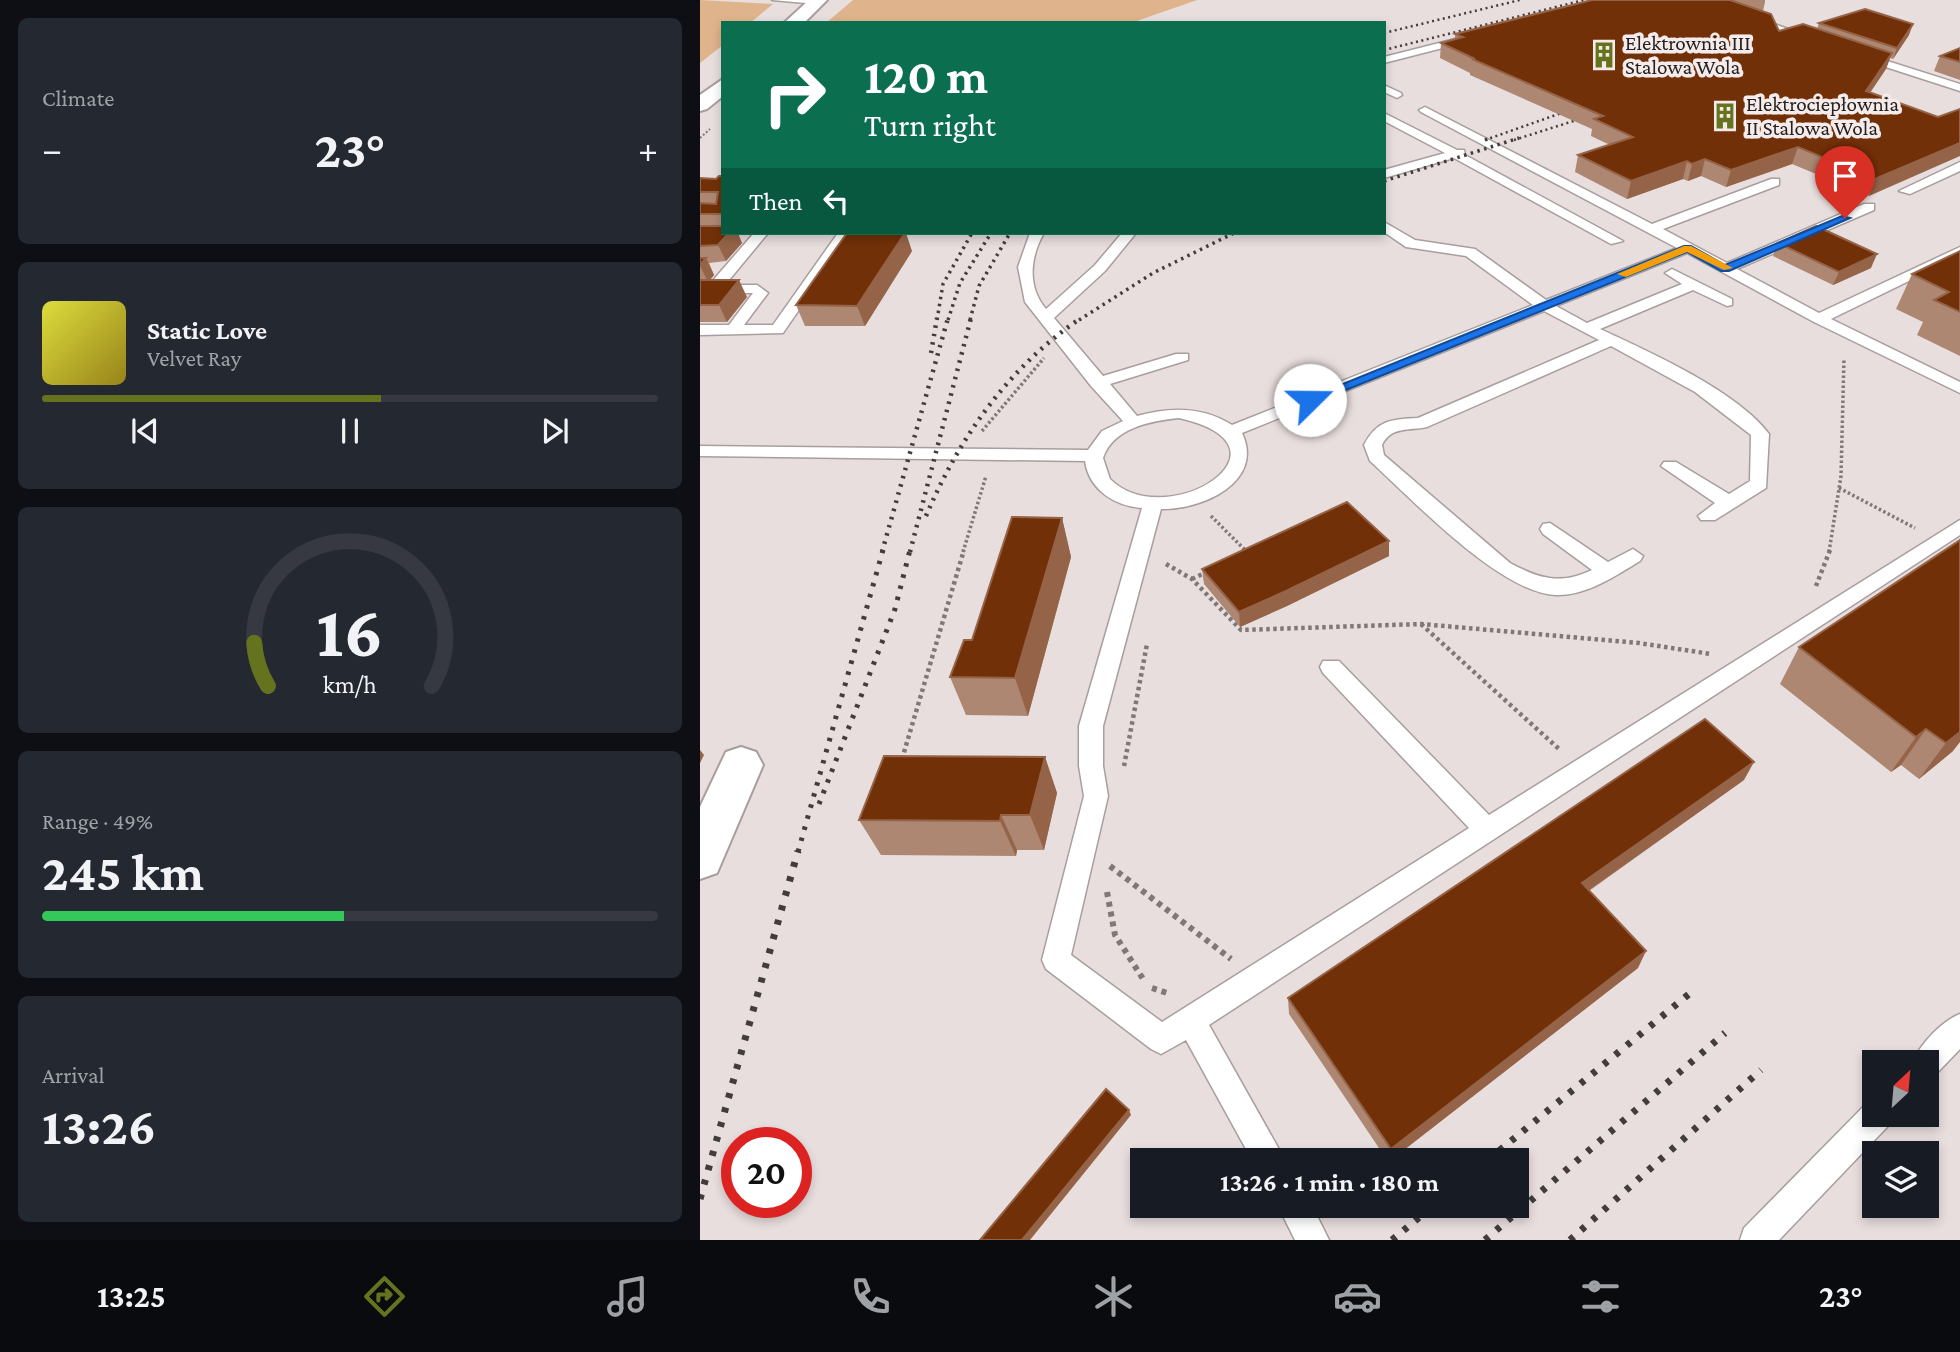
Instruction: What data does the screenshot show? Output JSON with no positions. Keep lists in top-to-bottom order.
{
  "places": {
    "building": ["Elektrownia III Stalowa Wola", "Elektrociepłownia II Stalowa Wola"]
  },
  "north": "top right",
  "page": {
    "tile": [
      "Climate",
      ["Range · 49%", "245 km"],
      ["Arrival", "13:26"]
    ],
    "turn": ["120 m", "Turn right"],
    "heat": ["−", "23°", "+"],
    "then": "Then",
    "song": ["Static Love", "Velvet Ray"],
    "limit": "20",
    "trip": "13:26 · 1 min · 180 m",
    "tabs": ["13:25", "23°"],
    "gauge": ["16", "km/h"]
  }
}
